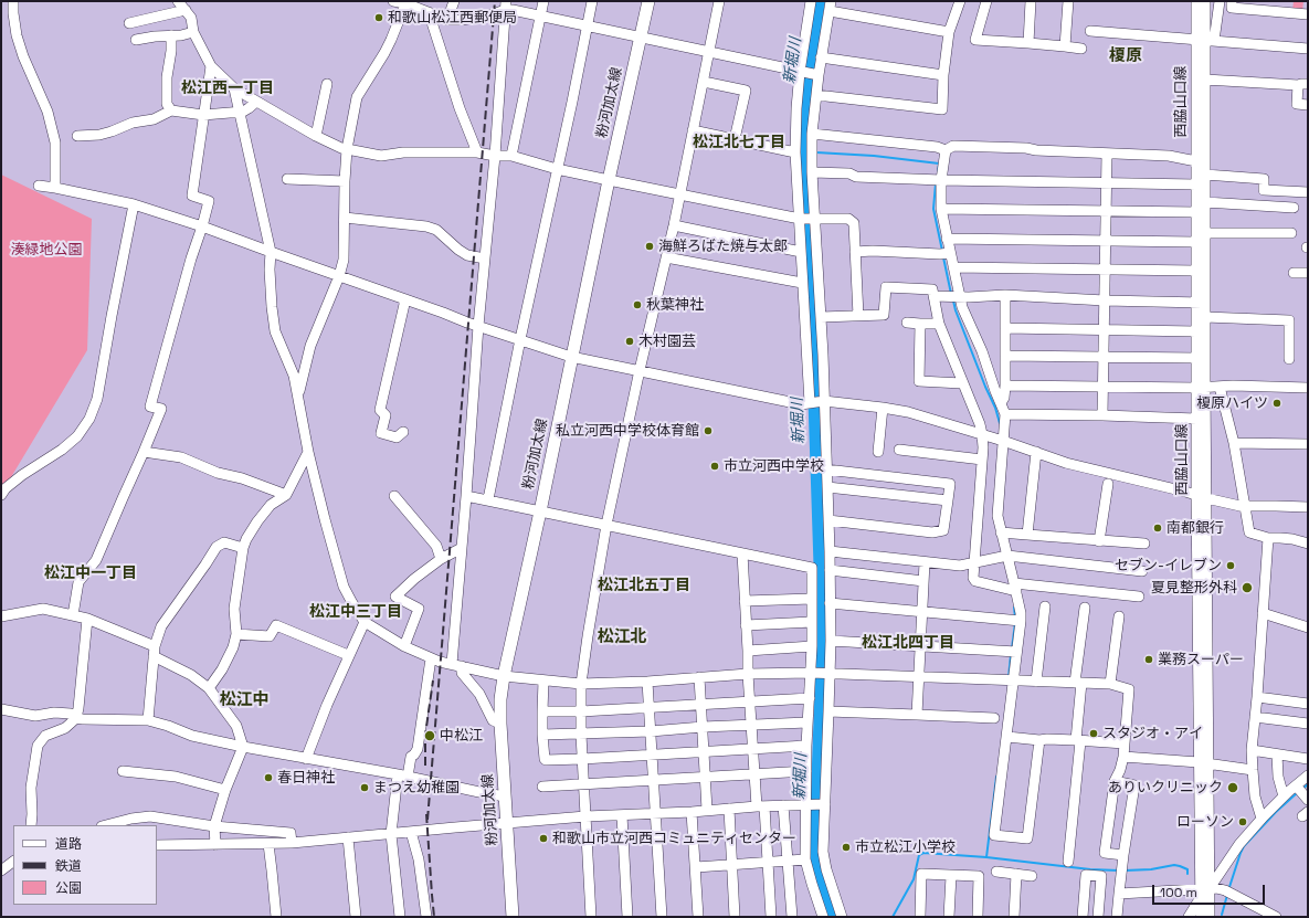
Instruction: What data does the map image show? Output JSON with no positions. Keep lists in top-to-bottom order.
{
  "streets": {
    "main road": ["粉河加太線"],
    "street": ["西脇山口線"]
  },
  "districts": [
    "榎原",
    "松江西一丁目",
    "松江北七丁目",
    "松江中一丁目",
    "松江北五丁目",
    "松江中三丁目",
    "松江北",
    "松江北四丁目",
    "松江中"
  ],
  "water": ["新堀川"],
  "parks": ["湊緑地公園"],
  "places": [
    "和歌山松江西郵便局",
    "海鮮ろばた焼与太郎",
    "秋葉神社",
    "木村園芸",
    "榎原ハイツ",
    "私立河西中学校体育館",
    "市立河西中学校",
    "南都銀行",
    "セブン-イレブン",
    "夏見整形外科",
    "業務スーパー",
    "スタジオ・アイ",
    "中松江",
    "春日神社",
    "まつえ幼稚園",
    "ありいクリニック",
    "ローソン",
    "和歌山市立河西コミュニティセンター",
    "市立松江小学校"
  ],
  "legend": ["道路", "鉄道", "公園"],
  "scale_bar": "100 m"
}
